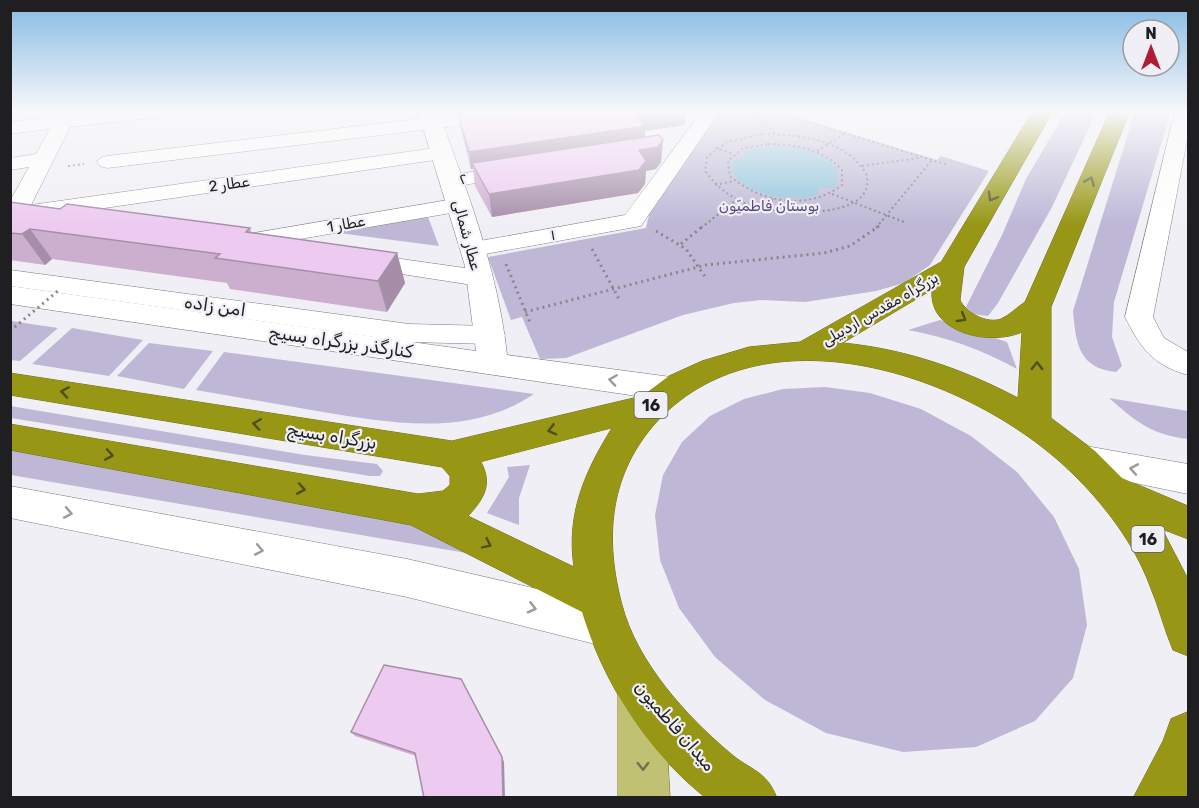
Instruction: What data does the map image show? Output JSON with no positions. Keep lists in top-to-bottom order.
{
  "streets": {
    "highway": [
      "بزرگراه مقدس اردبیلی",
      "16",
      "بزرگراه بسیج",
      "میدان فاطمیون"
    ],
    "street": [
      "۲",
      "عطار 2",
      "عطار 1",
      "عطار شمالی",
      "۱",
      "امن زاده",
      "کنارگذر بزرگراه بسیج"
    ]
  },
  "crossings": [
    ["۲", "عطار شمالی"],
    ["عطار 2", "عطار شمالی"],
    ["عطار 1", "عطار شمالی"],
    ["عطار شمالی", "۱"],
    ["عطار شمالی", "امن زاده"],
    ["عطار شمالی", "کنارگذر بزرگراه بسیج"],
    ["امن زاده", "کنارگذر بزرگراه بسیج"],
    ["بزرگراه مقدس اردبیلی", "میدان فاطمیون"],
    ["کنارگذر بزرگراه بسیج", "بزرگراه بسیج"],
    ["کنارگذر بزرگراه بسیج", "میدان فاطمیون"],
    ["بزرگراه بسیج", "میدان فاطمیون"]
  ],
  "parks": ["بوستان فاطمیّون"],
  "north": "top"
}
